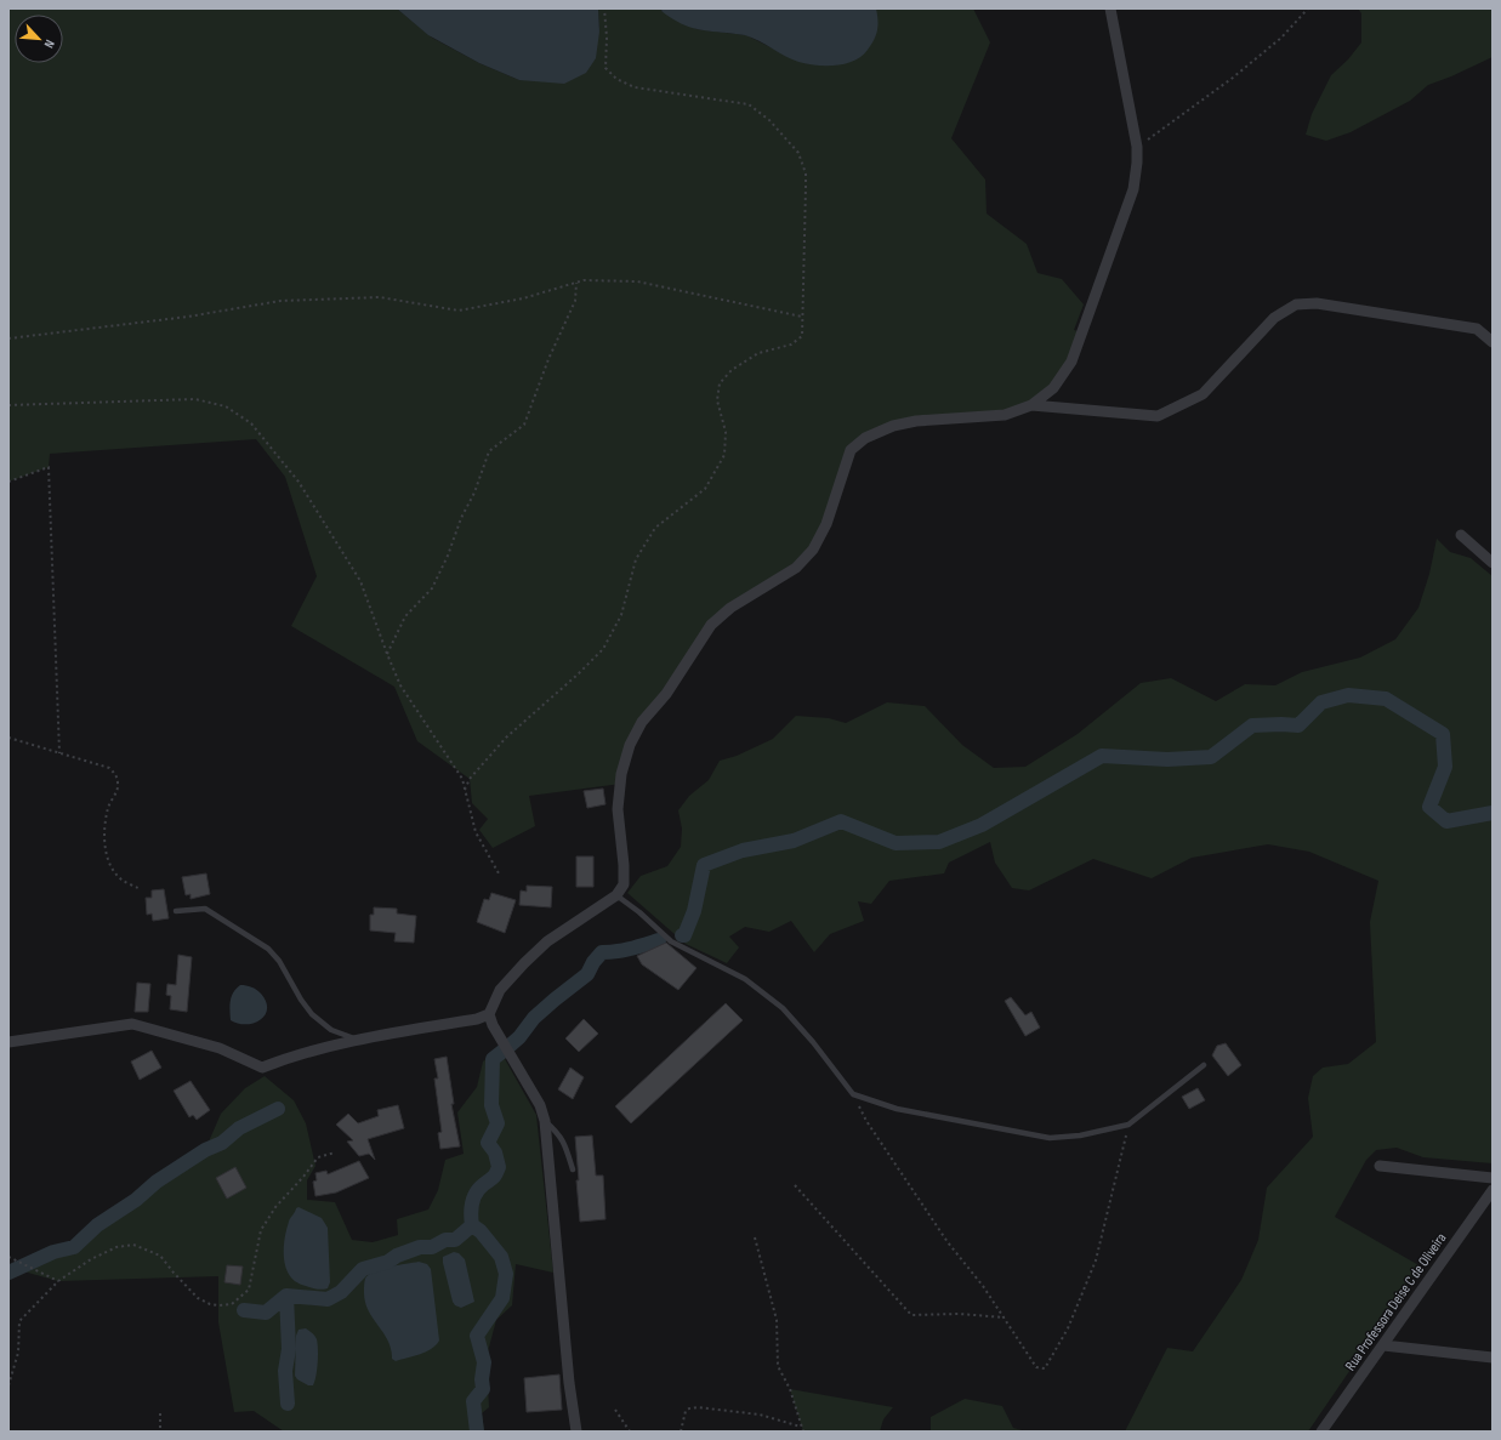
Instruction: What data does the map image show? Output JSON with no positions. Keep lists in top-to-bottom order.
{
  "streets": {
    "street": ["Rua Professora Deise C de Oliveira"]
  },
  "north": "bottom right"
}
